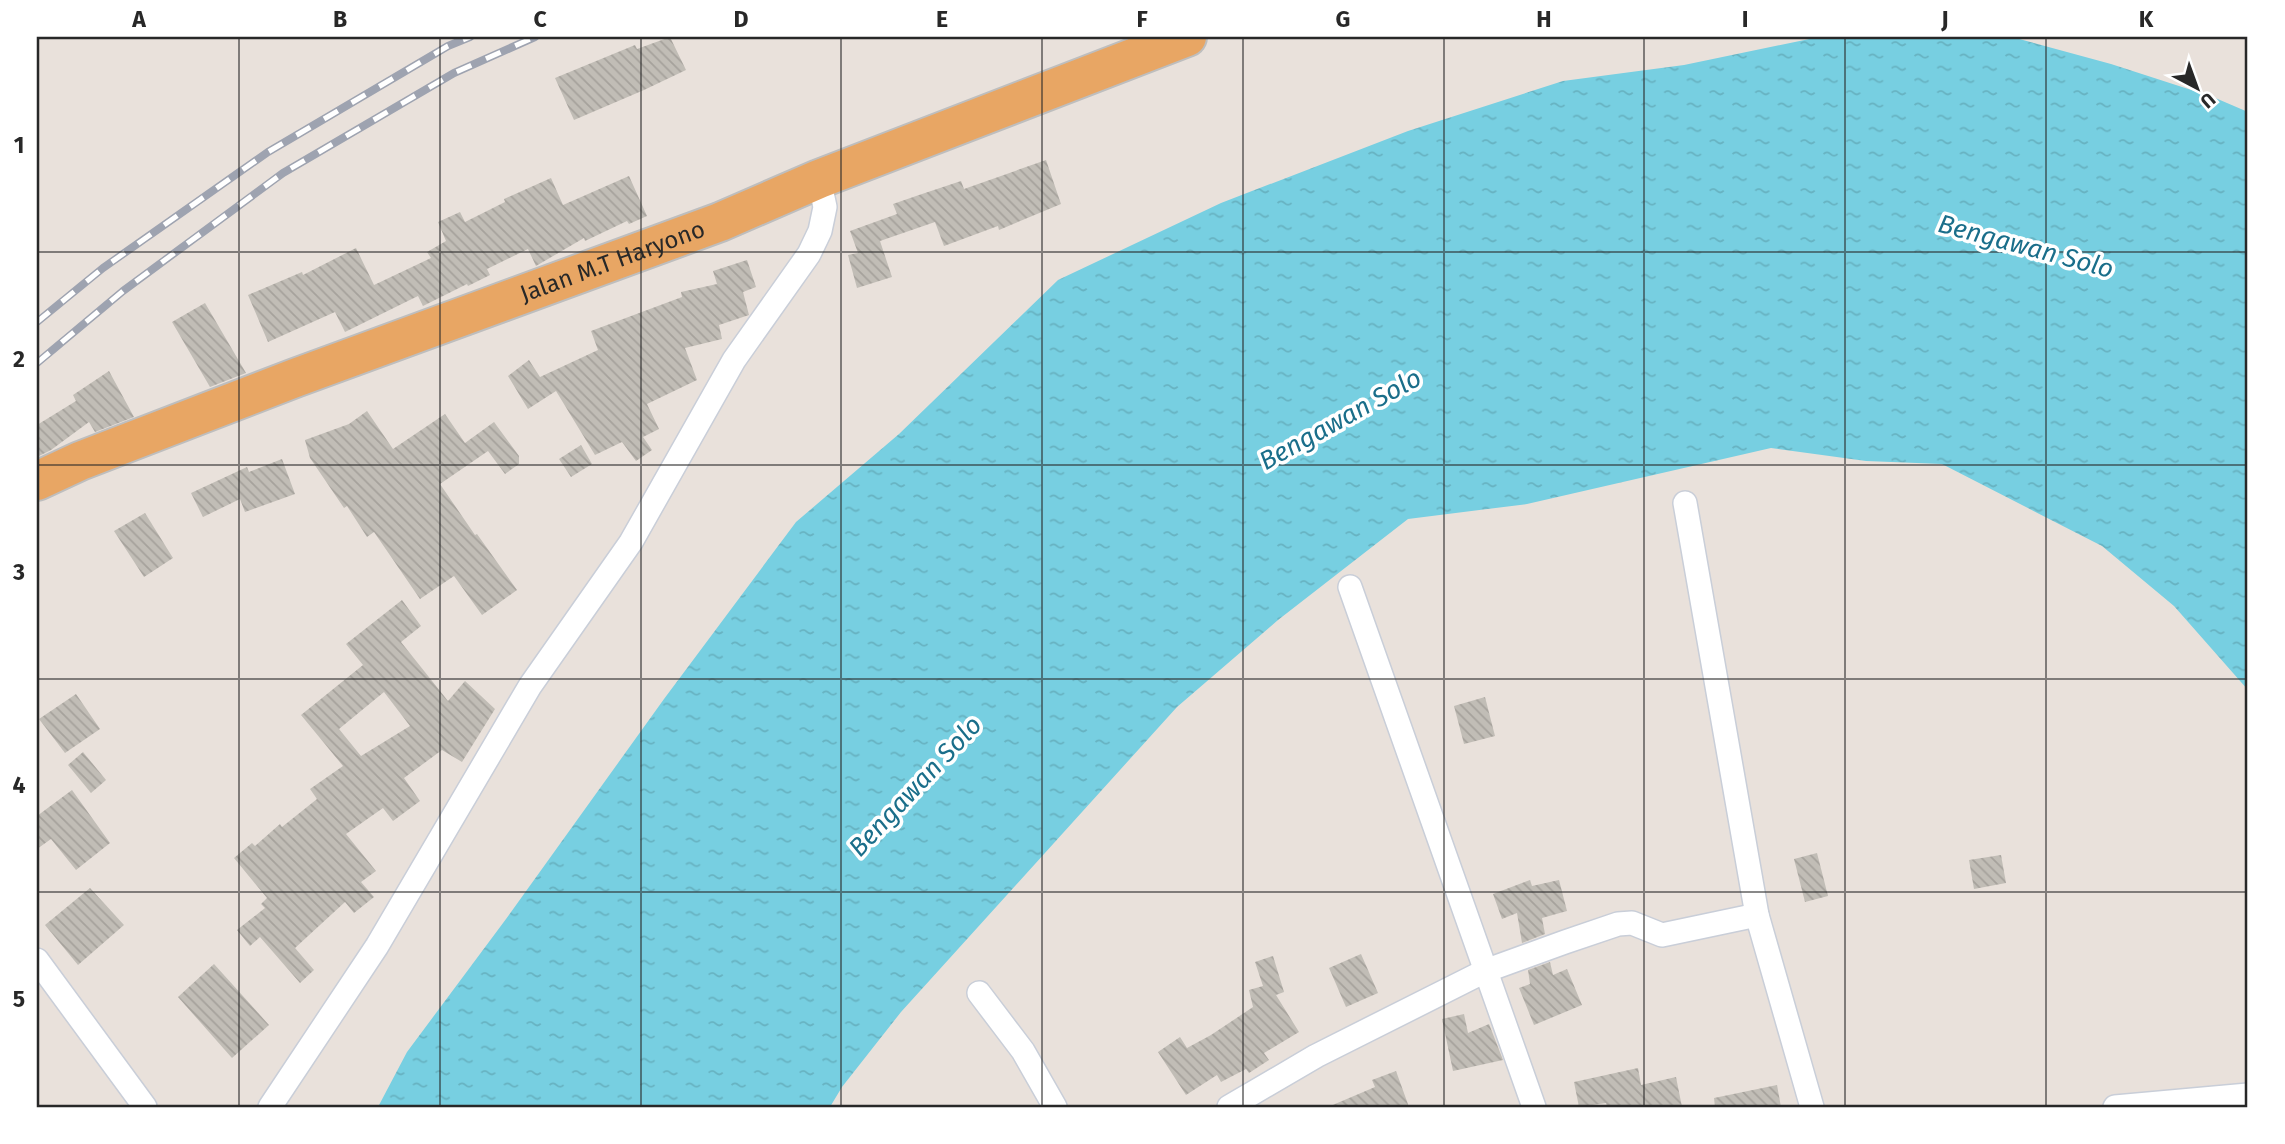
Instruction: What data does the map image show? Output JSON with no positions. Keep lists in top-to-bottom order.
{
  "streets": {
    "highway": ["Jalan M.T Haryono"]
  },
  "water": ["Bengawan Solo"],
  "north": "bottom right",
  "grid": {
    "columns": [
      "A",
      "B",
      "C",
      "D",
      "E",
      "F",
      "G",
      "H",
      "I",
      "J",
      "K"
    ],
    "rows": [
      "1",
      "2",
      "3",
      "4",
      "5"
    ]
  }
}
